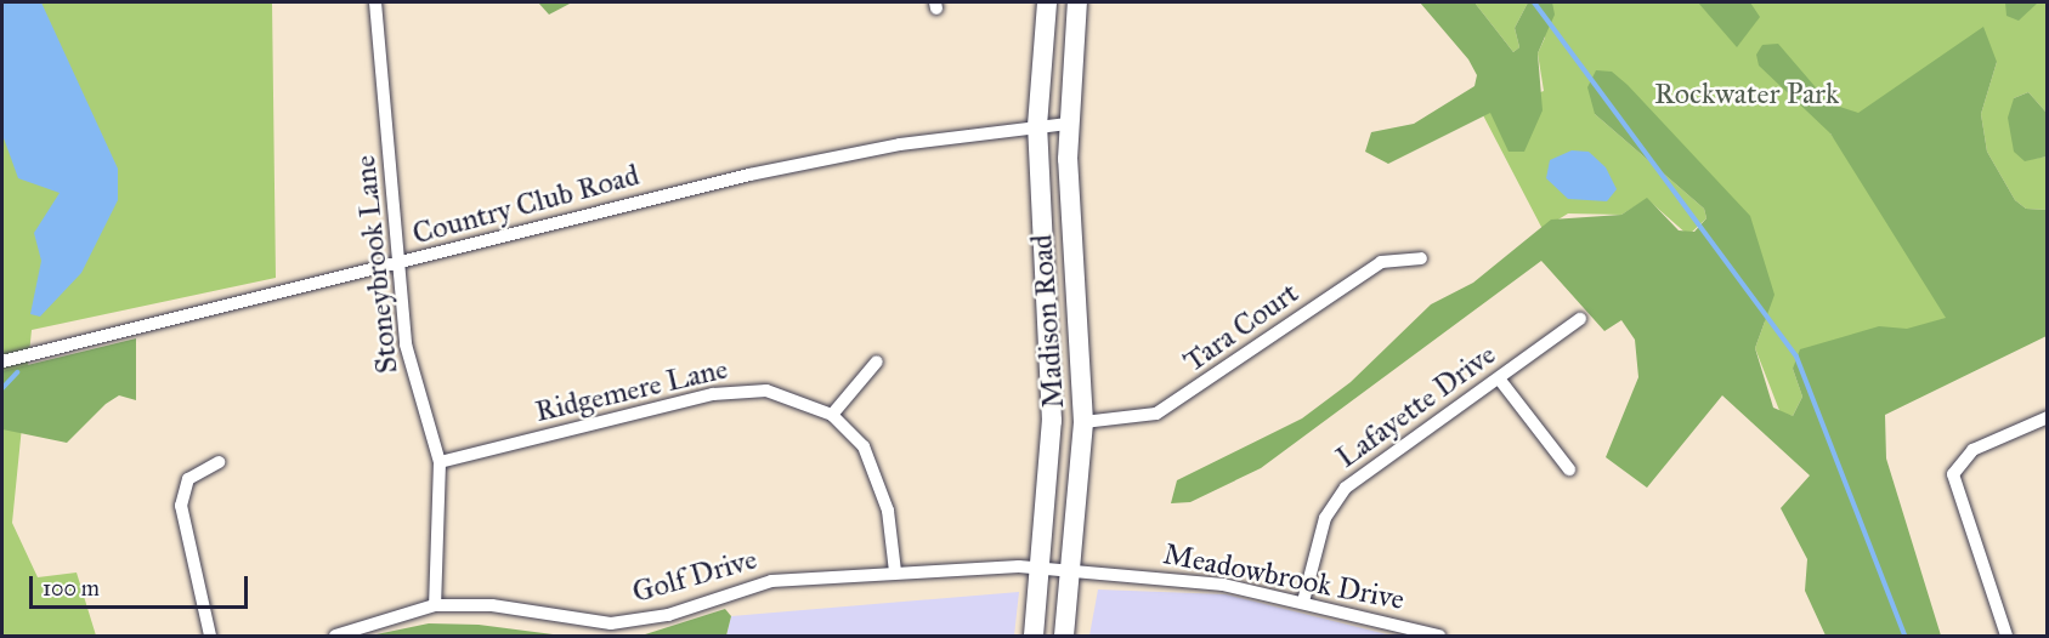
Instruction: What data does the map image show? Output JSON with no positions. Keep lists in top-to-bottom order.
{
  "streets": {
    "main road": ["Madison Road"],
    "street": [
      "Country Club Road",
      "Stoneybrook Lane",
      "Tara Court",
      "Ridgemere Lane",
      "Lafayette Drive",
      "Golf Drive",
      "Meadowbrook Drive"
    ]
  },
  "crossings": [
    ["Country Club Road", "Stoneybrook Lane"],
    ["Country Club Road", "Madison Road"],
    ["Stoneybrook Lane", "Ridgemere Lane"],
    ["Stoneybrook Lane", "Golf Drive"],
    ["Madison Road", "Tara Court"],
    ["Madison Road", "Golf Drive"],
    ["Madison Road", "Meadowbrook Drive"],
    ["Ridgemere Lane", "Golf Drive"],
    ["Lafayette Drive", "Meadowbrook Drive"],
    ["Golf Drive", "Meadowbrook Drive"]
  ],
  "parks": ["Rockwater Park"],
  "scale_bar": "100 m"
}
